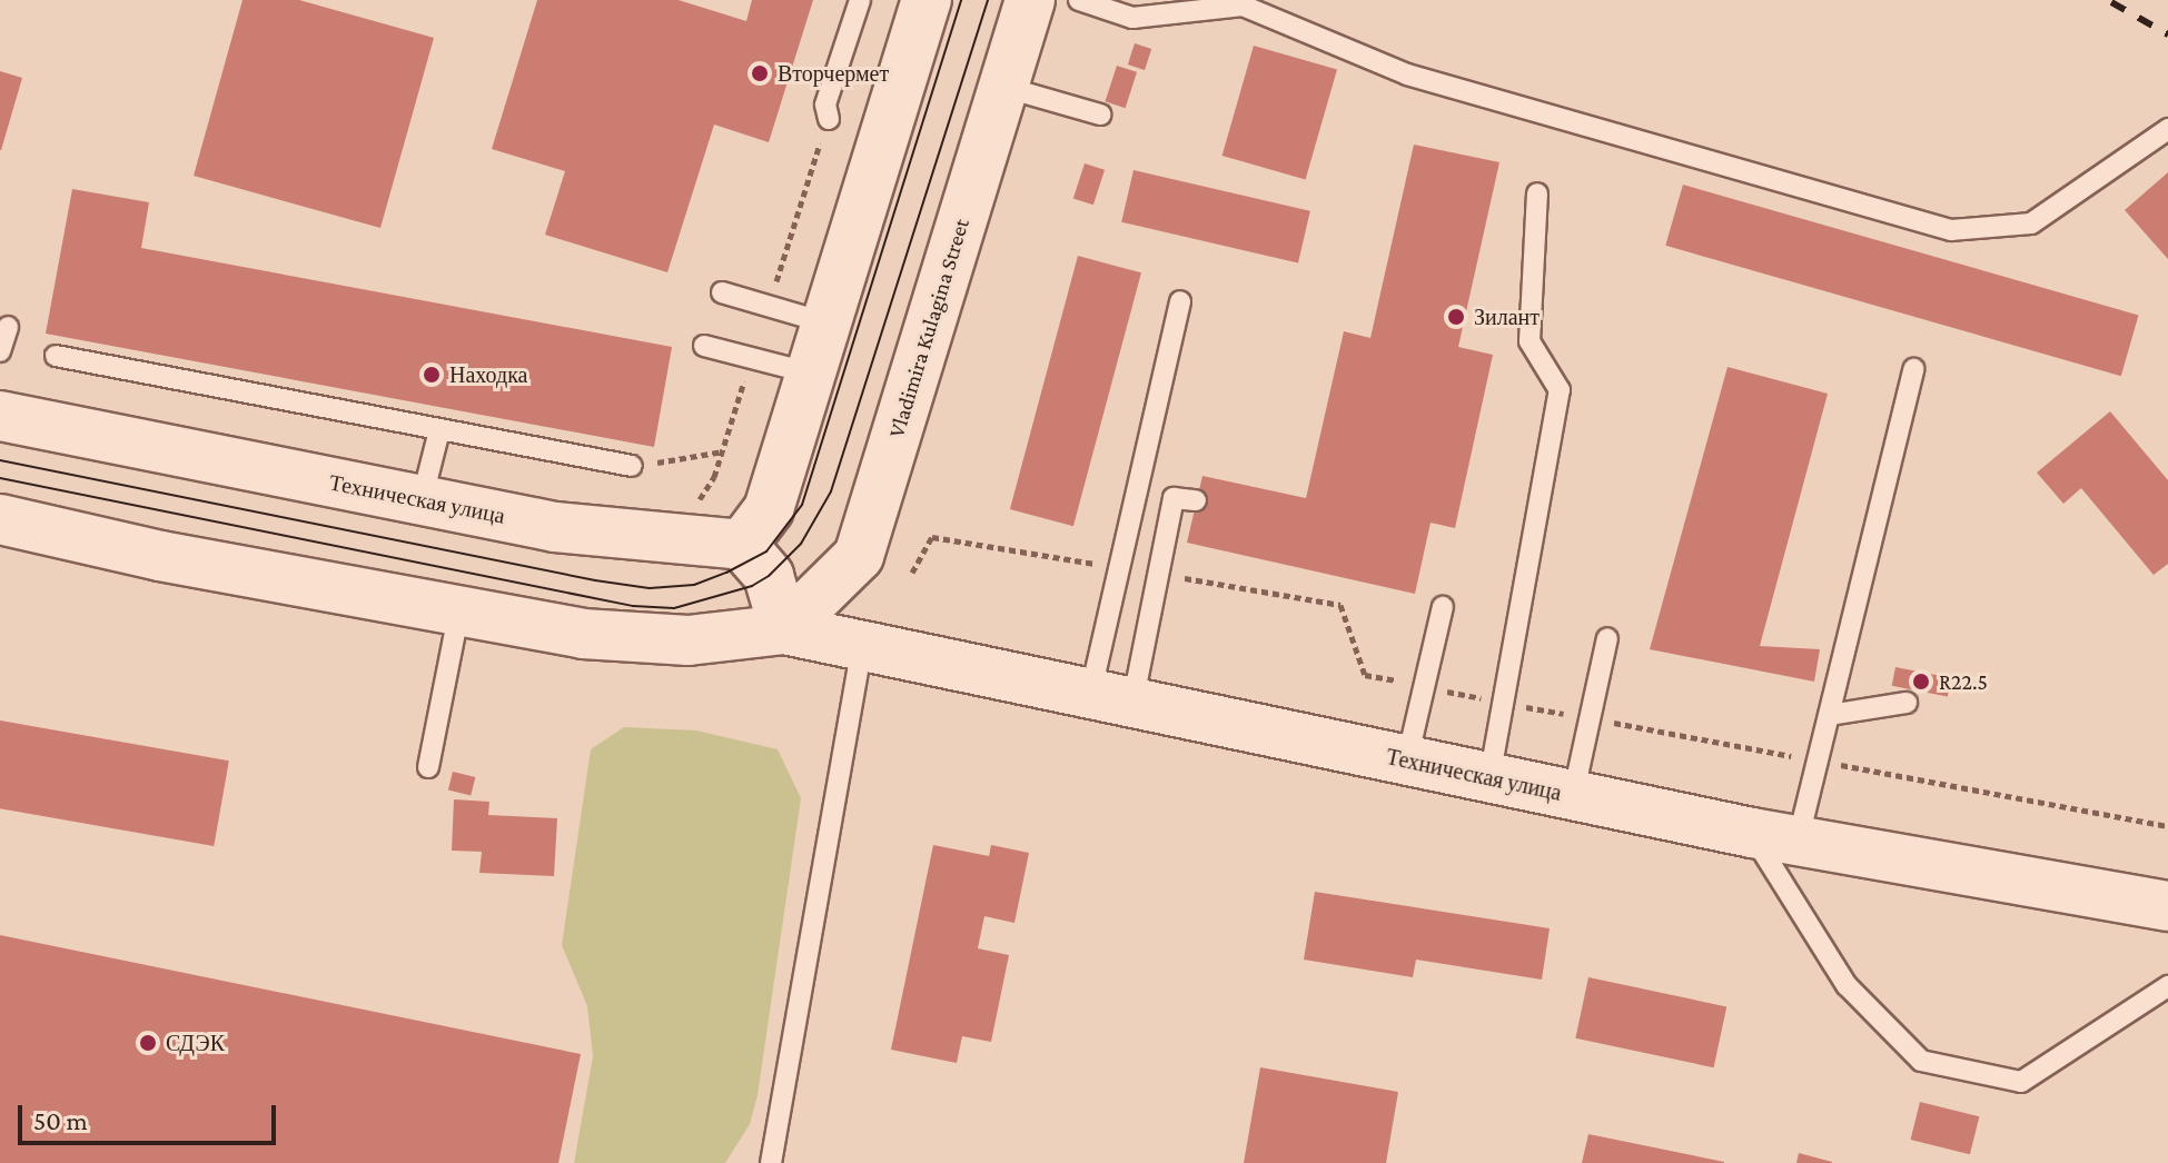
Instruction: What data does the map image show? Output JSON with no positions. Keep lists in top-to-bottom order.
{
  "streets": {
    "main road": ["Vladimira Kulagina Street", "Техническая улица"]
  },
  "crossings": [
    ["Vladimira Kulagina Street", "Техническая улица"]
  ],
  "places": [
    "Вторчермет",
    "Зилант",
    "Находка",
    "R22.5",
    "СДЭК"
  ],
  "scale_bar": "50 m"
}
